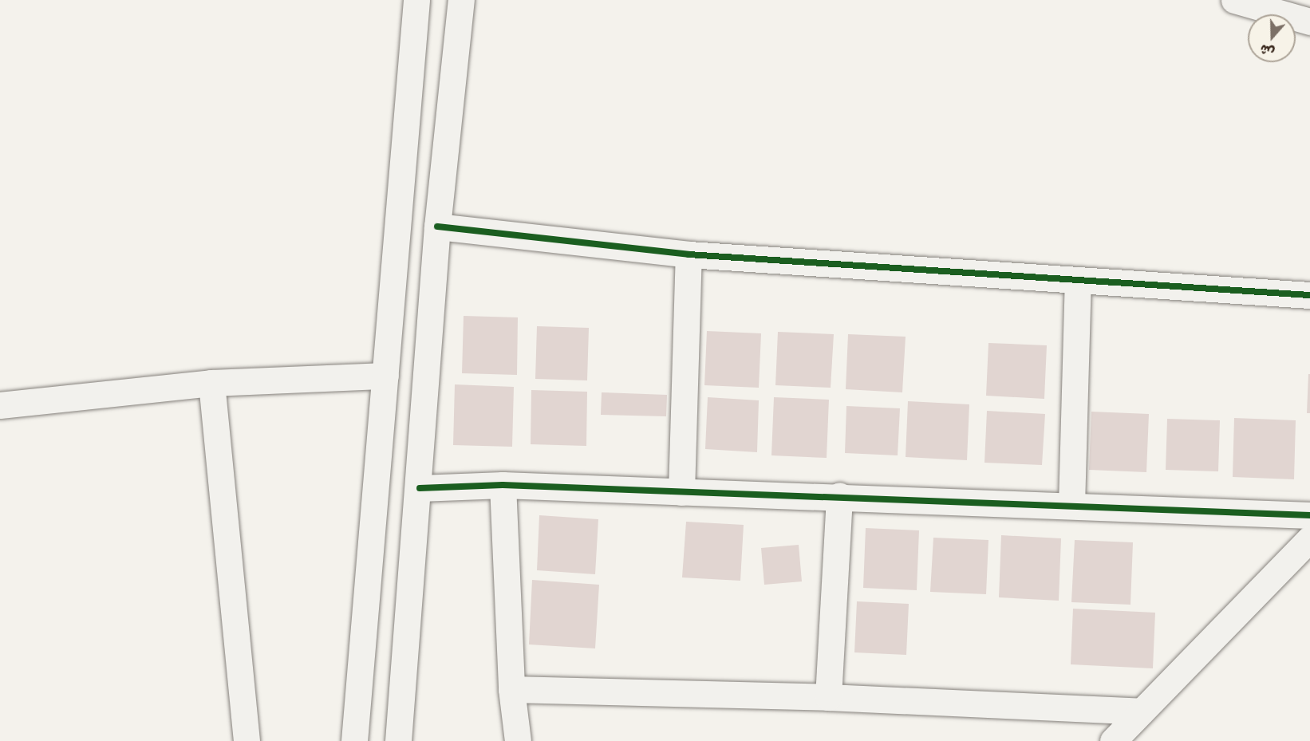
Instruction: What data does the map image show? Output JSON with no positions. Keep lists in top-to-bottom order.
{
  "north": "bottom"
}
